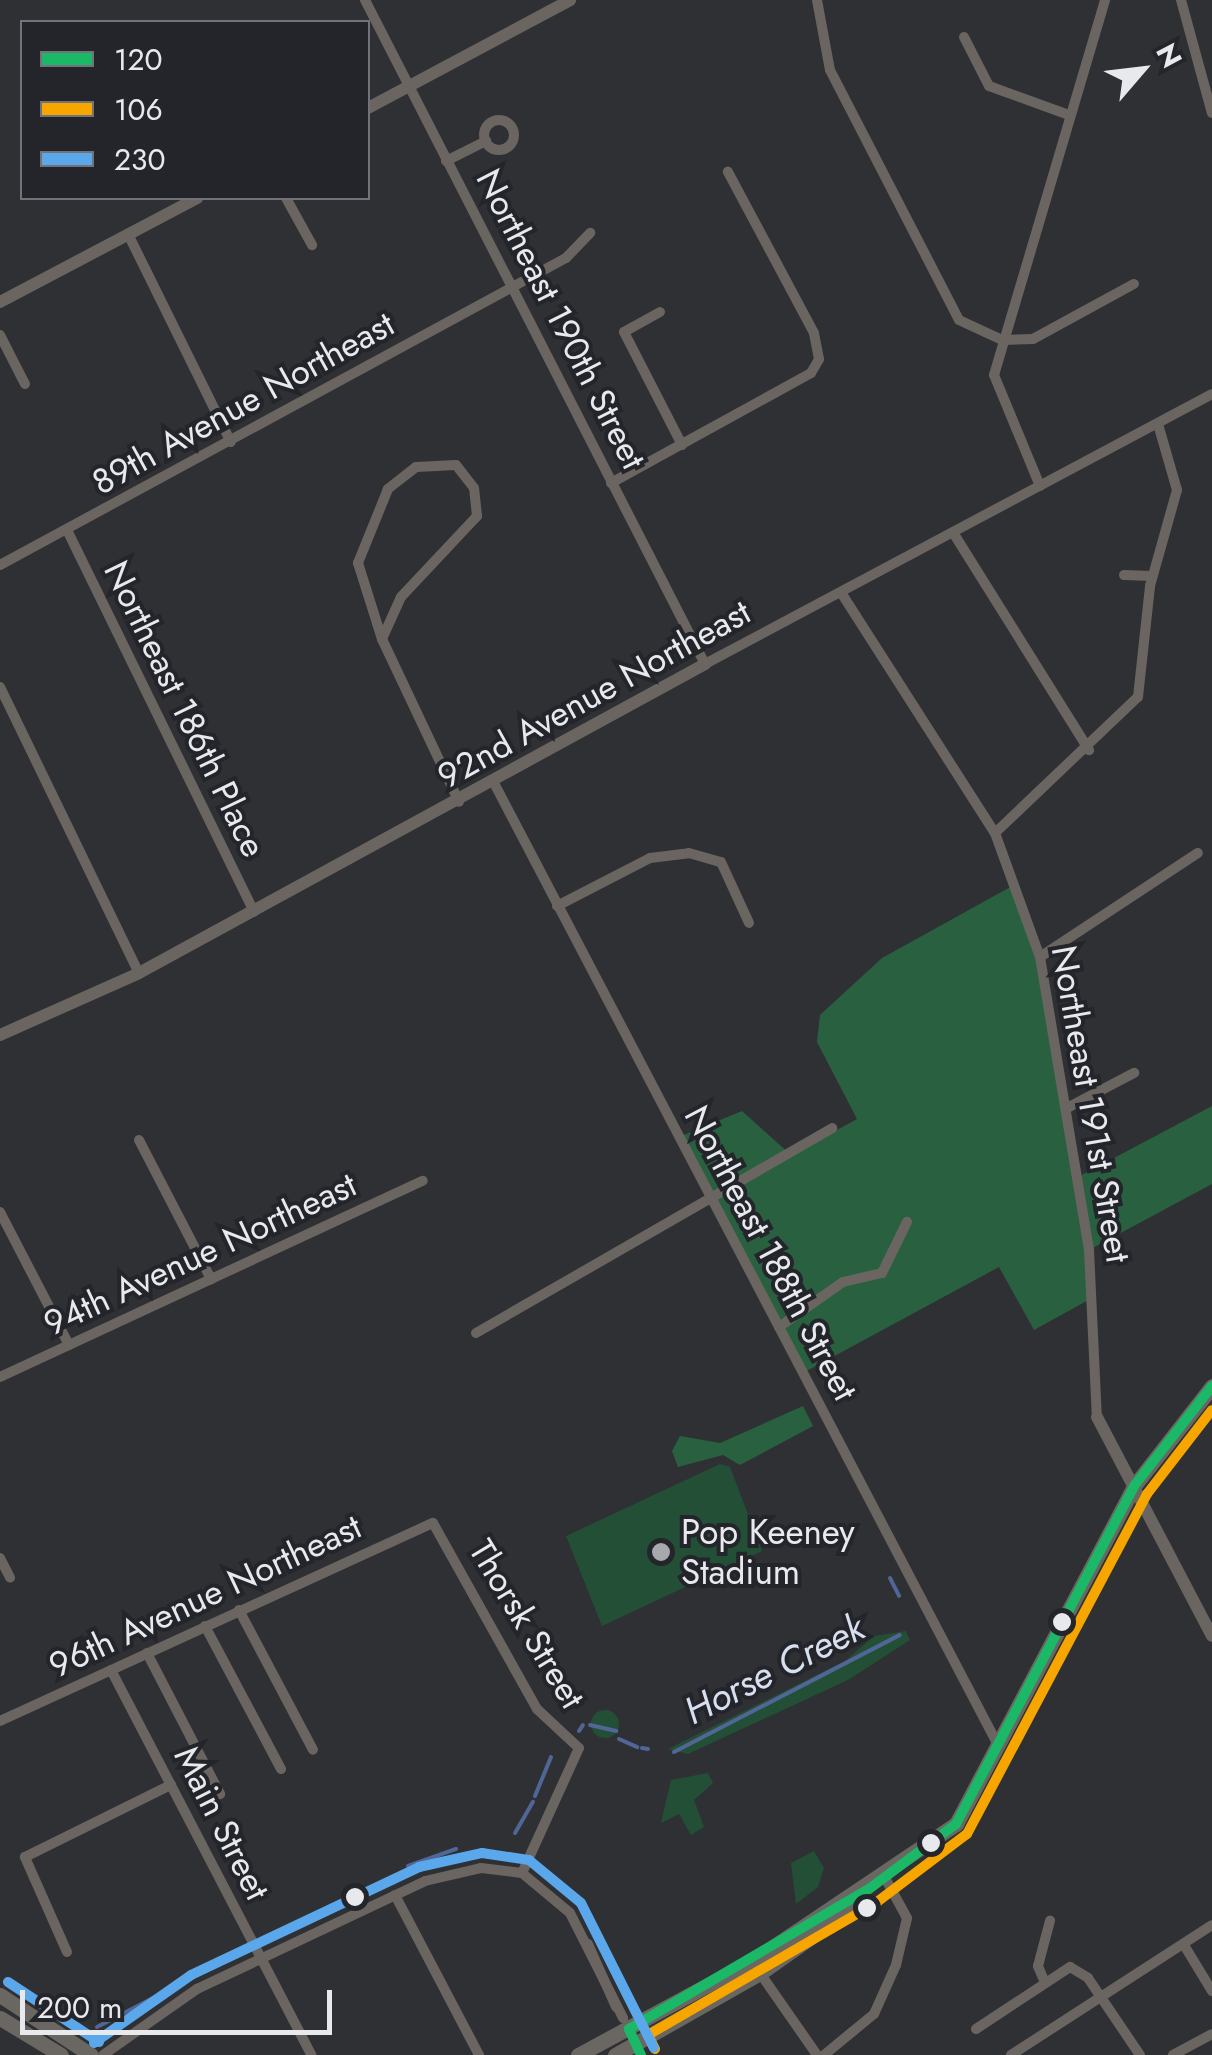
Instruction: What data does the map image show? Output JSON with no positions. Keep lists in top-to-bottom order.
{
  "streets": {
    "street": [
      "Northeast 190th Street",
      "89th Avenue Northeast",
      "92nd Avenue Northeast",
      "Northeast 186th Place",
      "Northeast 191st Street",
      "Northeast 188th Street",
      "94th Avenue Northeast",
      "96th Avenue Northeast",
      "Thorsk Street",
      "Main Street"
    ]
  },
  "crossings": [
    ["Northeast 190th Street", "89th Avenue Northeast"],
    ["Northeast 190th Street", "92nd Avenue Northeast"],
    ["89th Avenue Northeast", "Northeast 186th Place"],
    ["92nd Avenue Northeast", "Northeast 186th Place"],
    ["92nd Avenue Northeast", "Northeast 191st Street"],
    ["92nd Avenue Northeast", "Northeast 188th Street"],
    ["96th Avenue Northeast", "Thorsk Street"],
    ["96th Avenue Northeast", "Main Street"]
  ],
  "water": ["Horse Creek"],
  "places": ["Pop Keeney Stadium"],
  "lines": ["transit line 120", "transit line 106", "transit line 230"],
  "legend": ["120", "106", "230"],
  "scale_bar": "200 m",
  "north": "top right"
}
